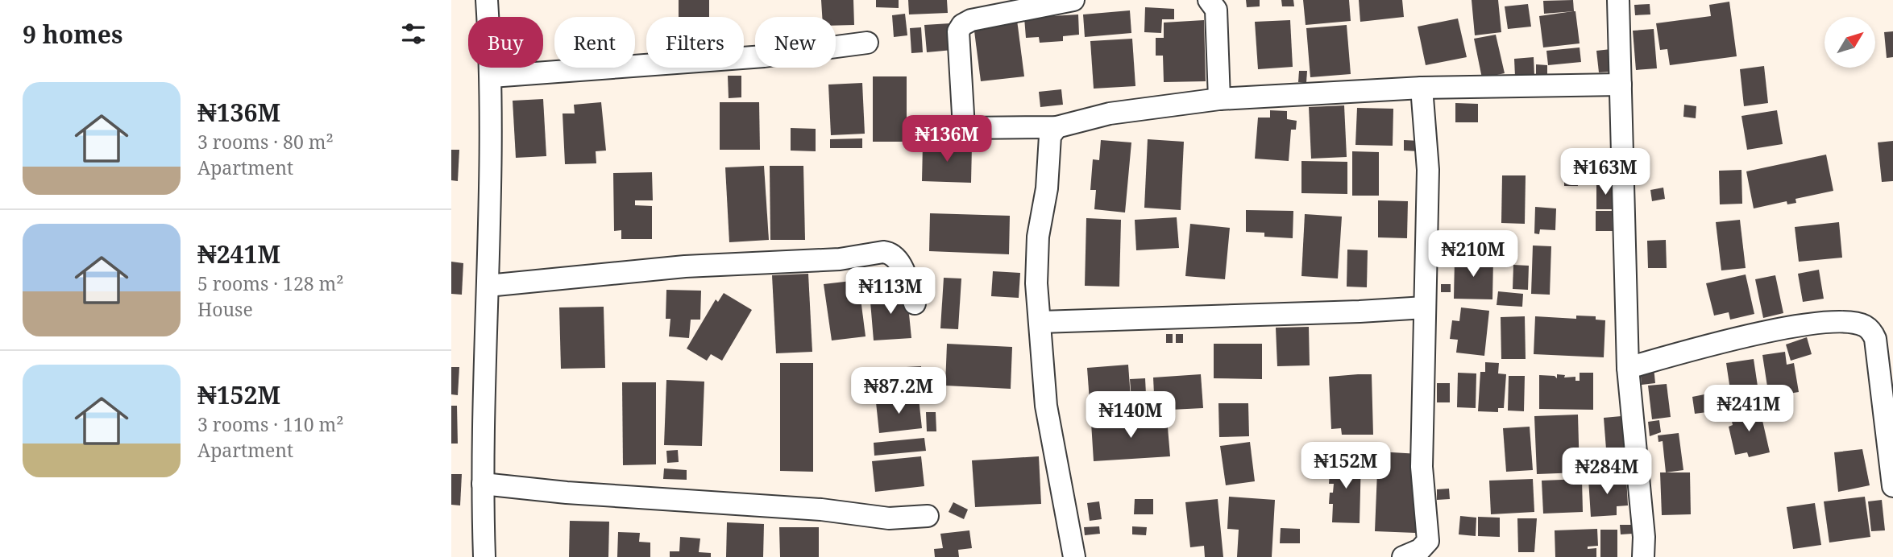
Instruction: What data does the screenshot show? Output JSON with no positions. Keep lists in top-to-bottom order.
{
  "north": "top right",
  "page": {
    "heading": "9 homes",
    "chip": [
      "Buy",
      "Rent",
      "Filters",
      "New"
    ],
    "list": [
      {
        "name": "₦136M",
        "note": "3 rooms · 80 m² · Apartment"
      },
      {
        "name": "₦241M",
        "note": "5 rooms · 128 m² · House"
      },
      {
        "name": "₦152M",
        "note": "3 rooms · 110 m² · Apartment"
      }
    ],
    "price": [
      "₦136M",
      "₦163M",
      "₦210M",
      "₦113M",
      "₦87.2M",
      "₦241M",
      "₦140M",
      "₦152M",
      "₦284M"
    ]
  }
}
